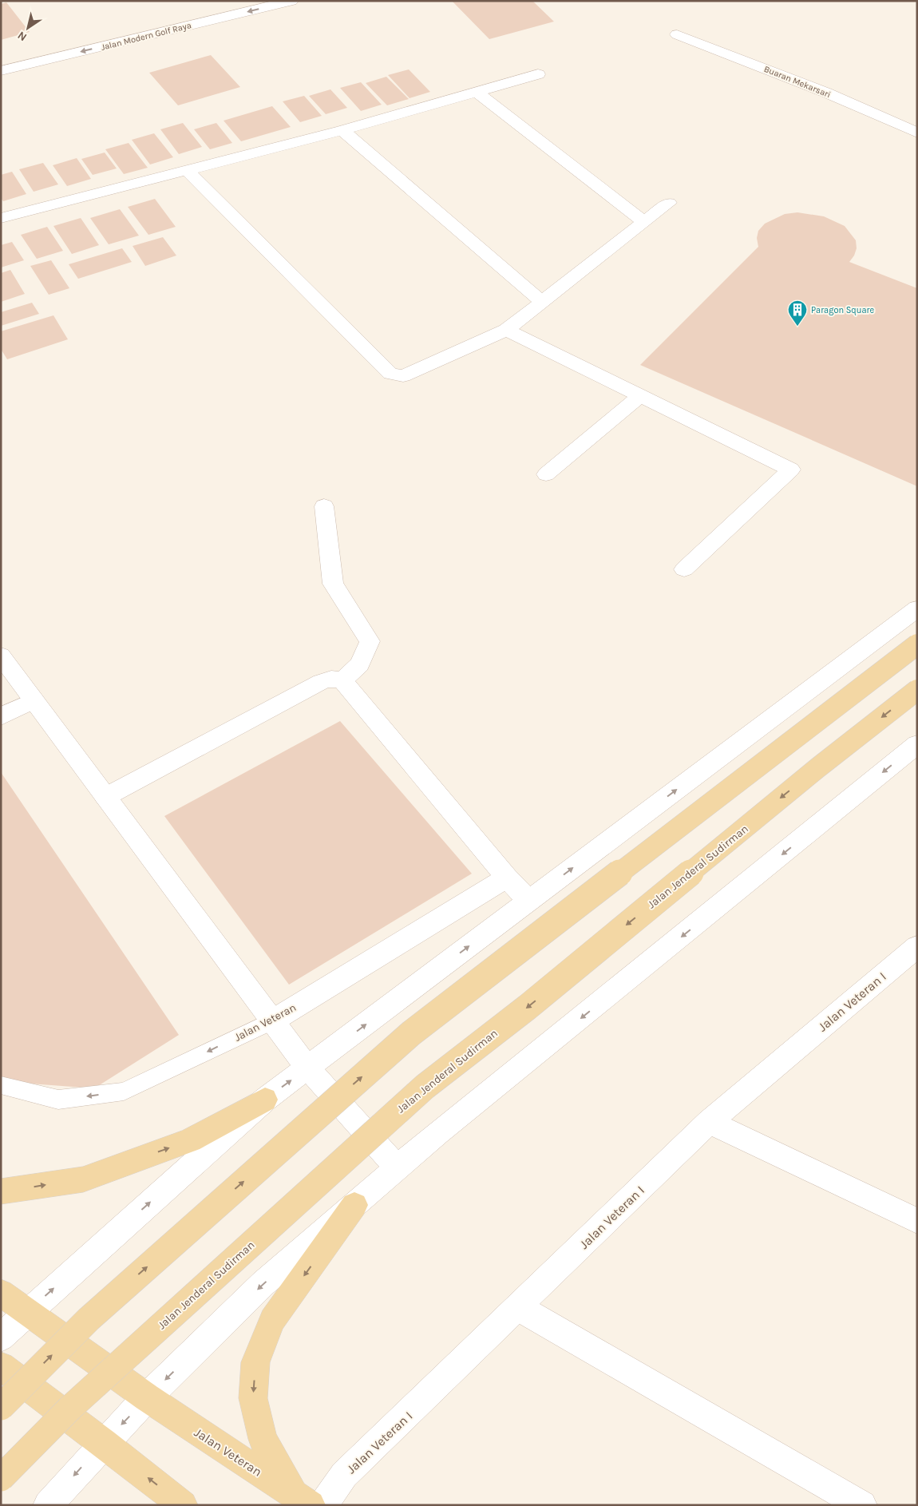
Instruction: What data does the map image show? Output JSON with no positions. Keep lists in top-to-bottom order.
{
  "streets": {
    "main road": ["Jalan Jenderal Sudirman", "Jalan Veteran"],
    "street": ["Jalan Modern Golf Raya", "Buaran Mekarsari", "Jalan Veteran I"]
  },
  "places": {
    "building": ["Paragon Square"]
  },
  "north": "bottom left"
}
